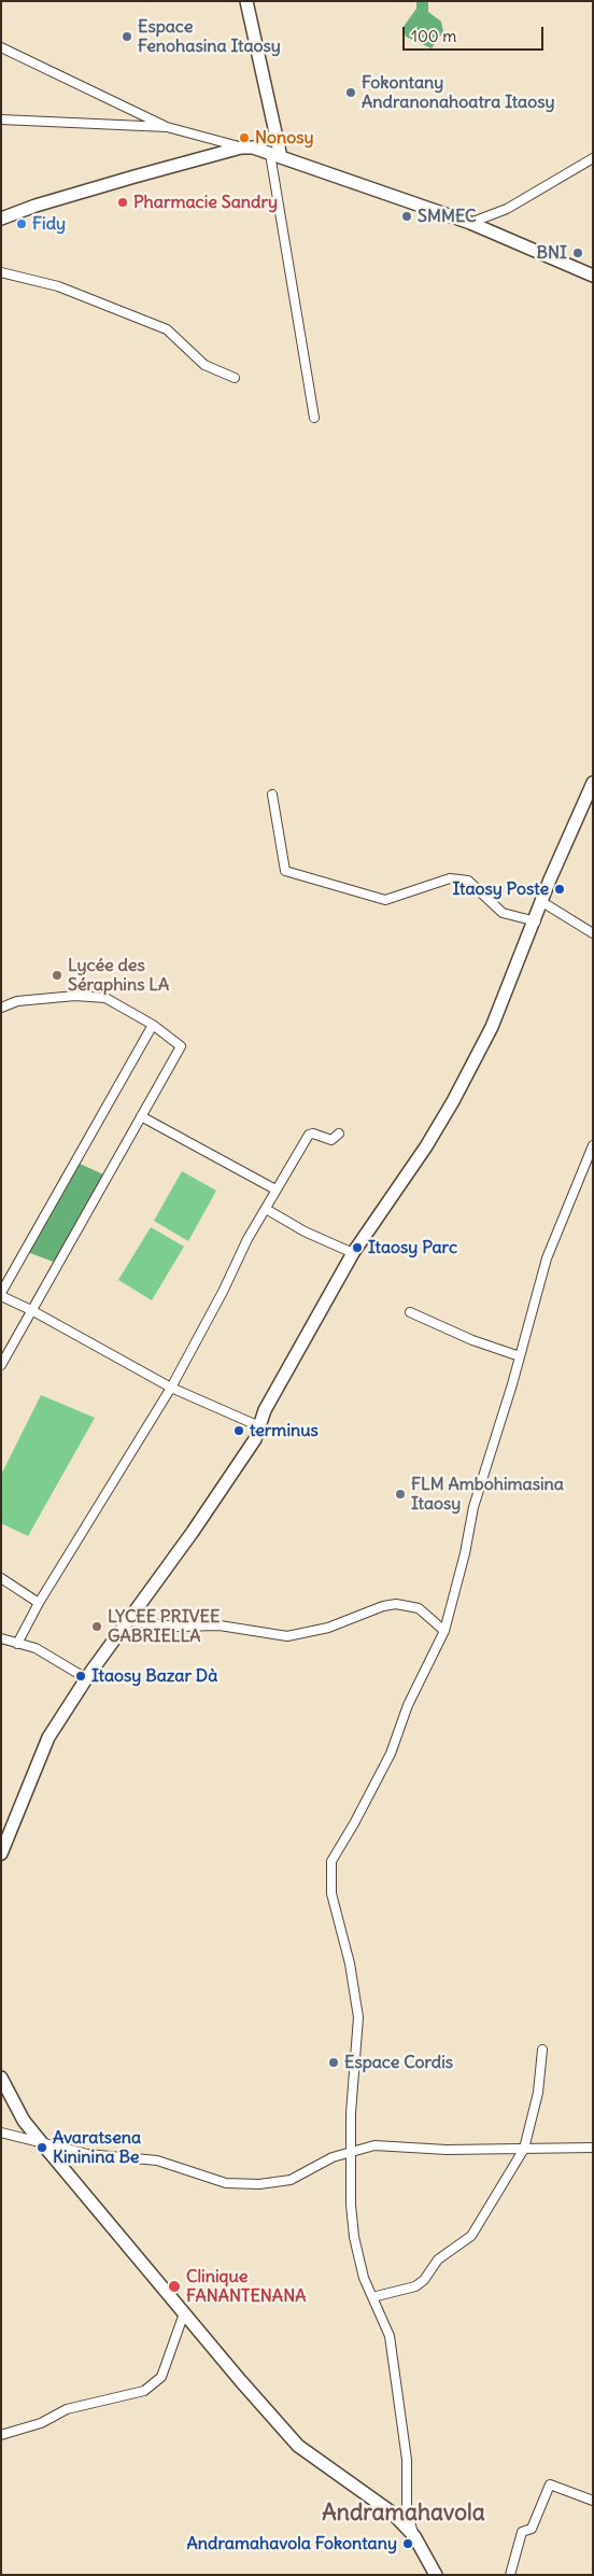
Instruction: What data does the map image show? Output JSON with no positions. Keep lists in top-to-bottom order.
{
  "districts": ["Andramahavola"],
  "places": [
    "Espace Fenohasina Itaosy",
    "Fokontany Andranonahoatra Itaosy",
    "Nonosy",
    "Pharmacie Sandry",
    "SMMEC",
    "Fidy",
    "BNI",
    "Itaosy Poste",
    "Lycée des Séraphins LA",
    "Itaosy Parc",
    "terminus",
    "FLM Ambohimasina Itaosy",
    "LYCEE PRIVEE GABRIELLA",
    "Itaosy Bazar Dà",
    "Espace Cordis",
    "Avaratsena Kininina Be",
    "Clinique FANANTENANA",
    "Andramahavola Fokontany"
  ],
  "scale_bar": "100 m"
}
